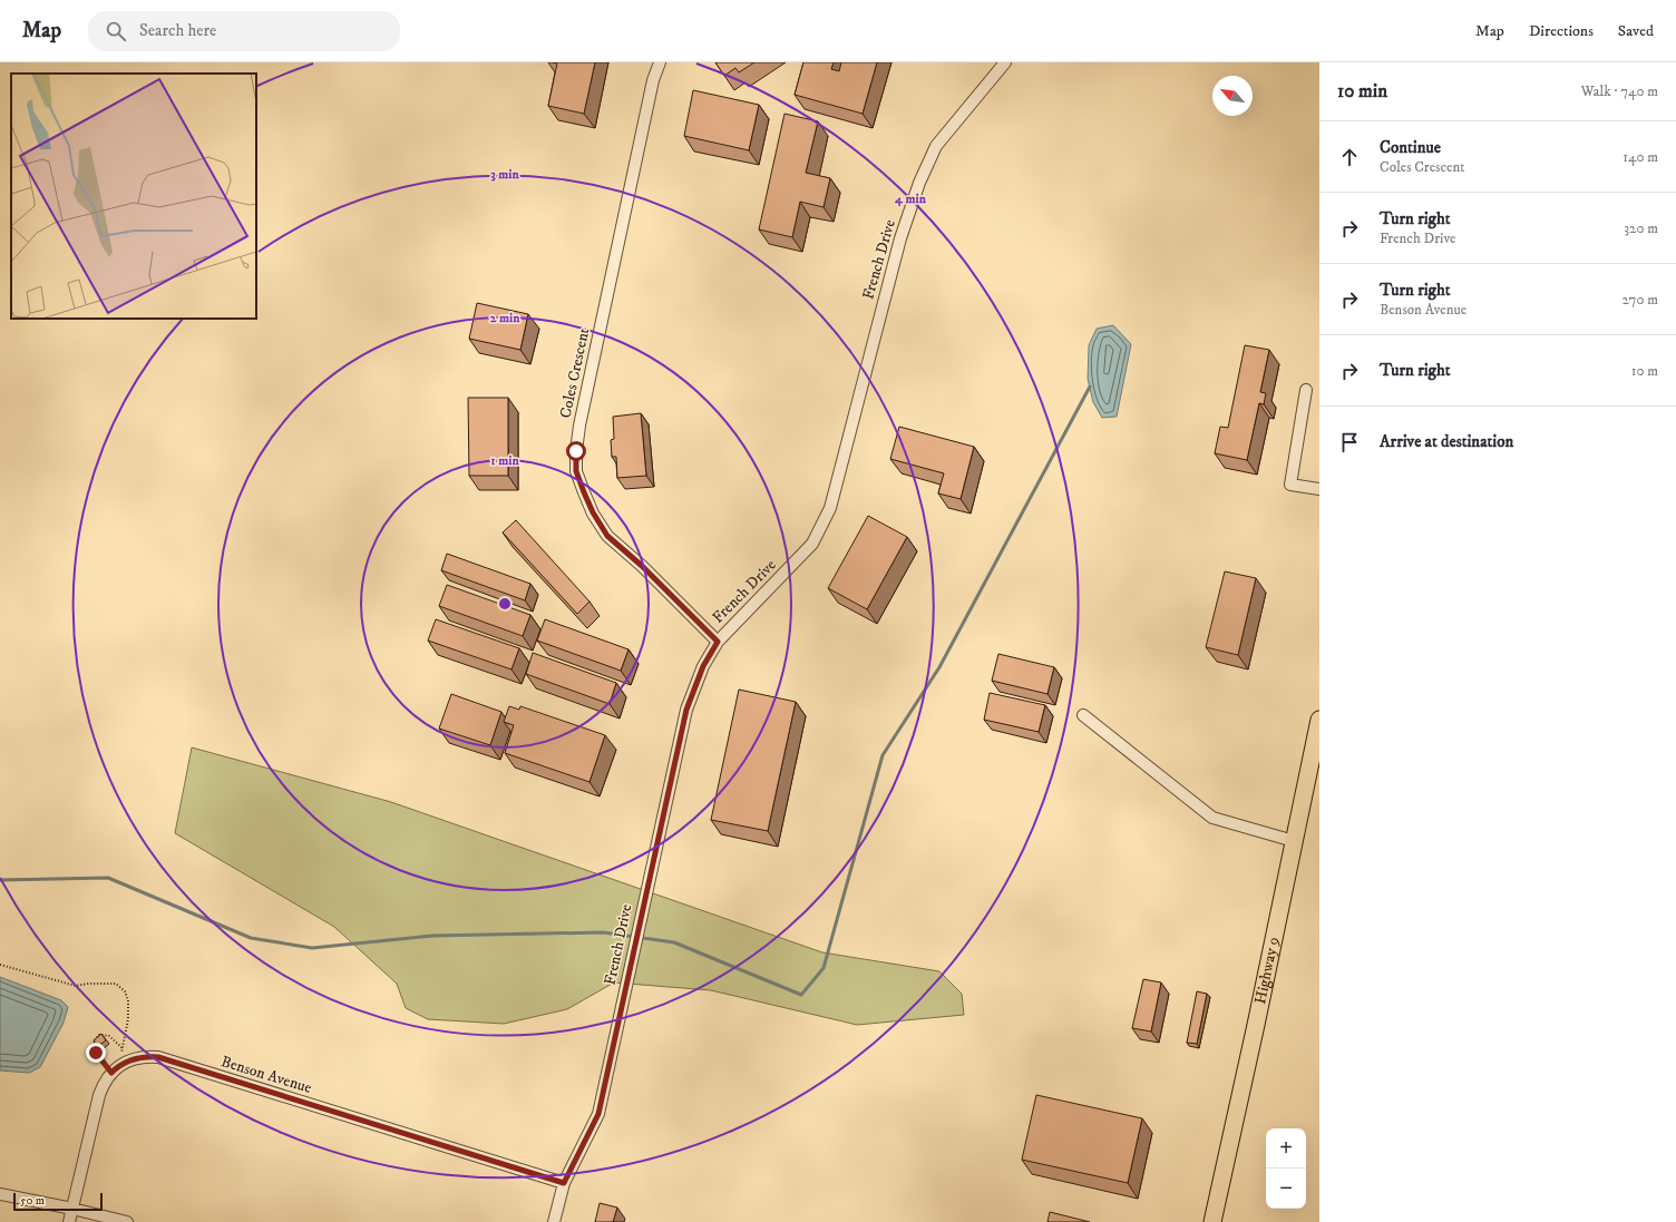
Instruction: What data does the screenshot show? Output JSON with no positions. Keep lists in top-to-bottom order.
{
  "streets": {
    "highway": ["Highway 9"],
    "street": ["French Drive", "Coles Crescent", "Benson Avenue"]
  },
  "crossings": [
    ["French Drive", "Coles Crescent"],
    ["French Drive", "Benson Avenue"]
  ],
  "scale_bar": "50 m",
  "north": "top left",
  "page": {
    "header": "Map",
    "search": "Search here",
    "nav": ["Map", "Directions", "Saved"],
    "heading": ["10 min", "Walk · 740 m"],
    "list": [
      ["Continue", "Coles Crescent", "140 m"],
      ["Turn right", "French Drive", "320 m"],
      ["Turn right", "Benson Avenue", "270 m"],
      ["Turn right", "10 m"],
      "Arrive at destination"
    ],
    "map_buttons": ["+", "−"],
    "scale": "50 m"
  },
  "rings": [
    "3 min",
    "4 min",
    "2 min",
    "1 min"
  ]
}
